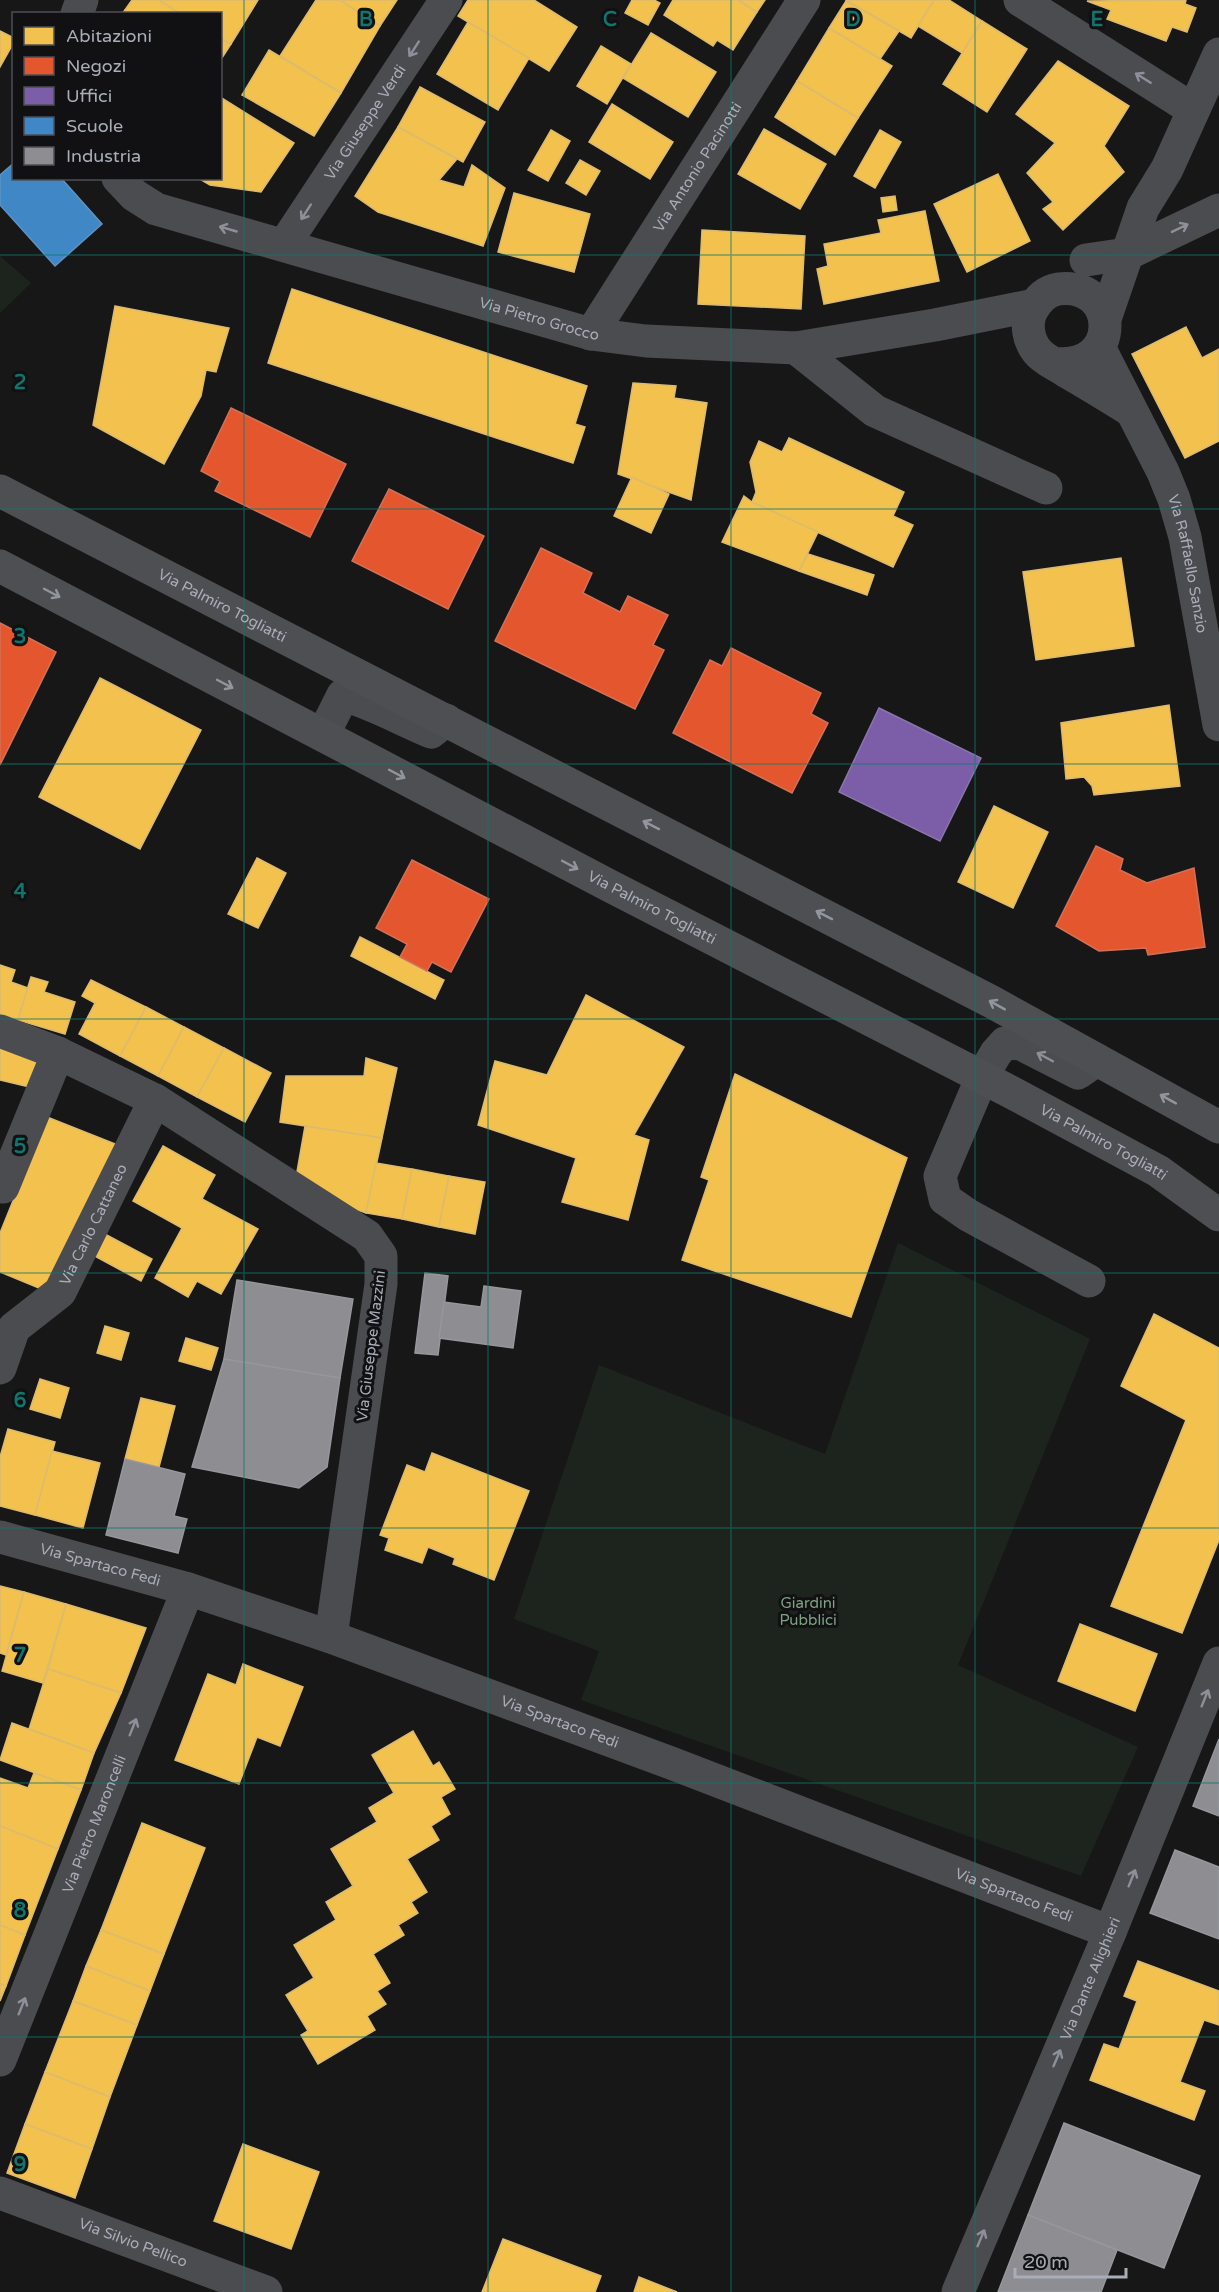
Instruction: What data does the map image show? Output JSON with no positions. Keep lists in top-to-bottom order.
{
  "streets": {
    "main road": ["Via Palmiro Togliatti"],
    "street": [
      "Via Giuseppe Verdi",
      "Via Antonio Pacinotti",
      "Via Pietro Grocco",
      "Via Raffaello Sanzio",
      "Via Carlo Cattaneo",
      "Via Giuseppe Mazzini",
      "Via Spartaco Fedi",
      "Via Pietro Maroncelli",
      "Via Dante Alighieri",
      "Via Silvio Pellico"
    ]
  },
  "crossings": [
    ["Via Giuseppe Verdi", "Via Pietro Grocco"],
    ["Via Antonio Pacinotti", "Via Pietro Grocco"],
    ["Via Pietro Grocco", "Via Raffaello Sanzio"],
    ["Via Carlo Cattaneo", "Via Giuseppe Mazzini"],
    ["Via Giuseppe Mazzini", "Via Spartaco Fedi"],
    ["Via Spartaco Fedi", "Via Pietro Maroncelli"],
    ["Via Spartaco Fedi", "Via Dante Alighieri"]
  ],
  "one_way": ["Via Giuseppe Verdi", "Via Pietro Maroncelli", "Via Dante Alighieri"],
  "parks": ["Giardini Pubblici"],
  "legend": [
    "Abitazioni",
    "Negozi",
    "Uffici",
    "Scuole",
    "Industria"
  ],
  "scale_bar": "20 m",
  "grid": {
    "columns": [
      "B",
      "C",
      "D",
      "E"
    ],
    "rows": [
      "2",
      "3",
      "4",
      "5",
      "6",
      "7",
      "8",
      "9"
    ]
  }
}
